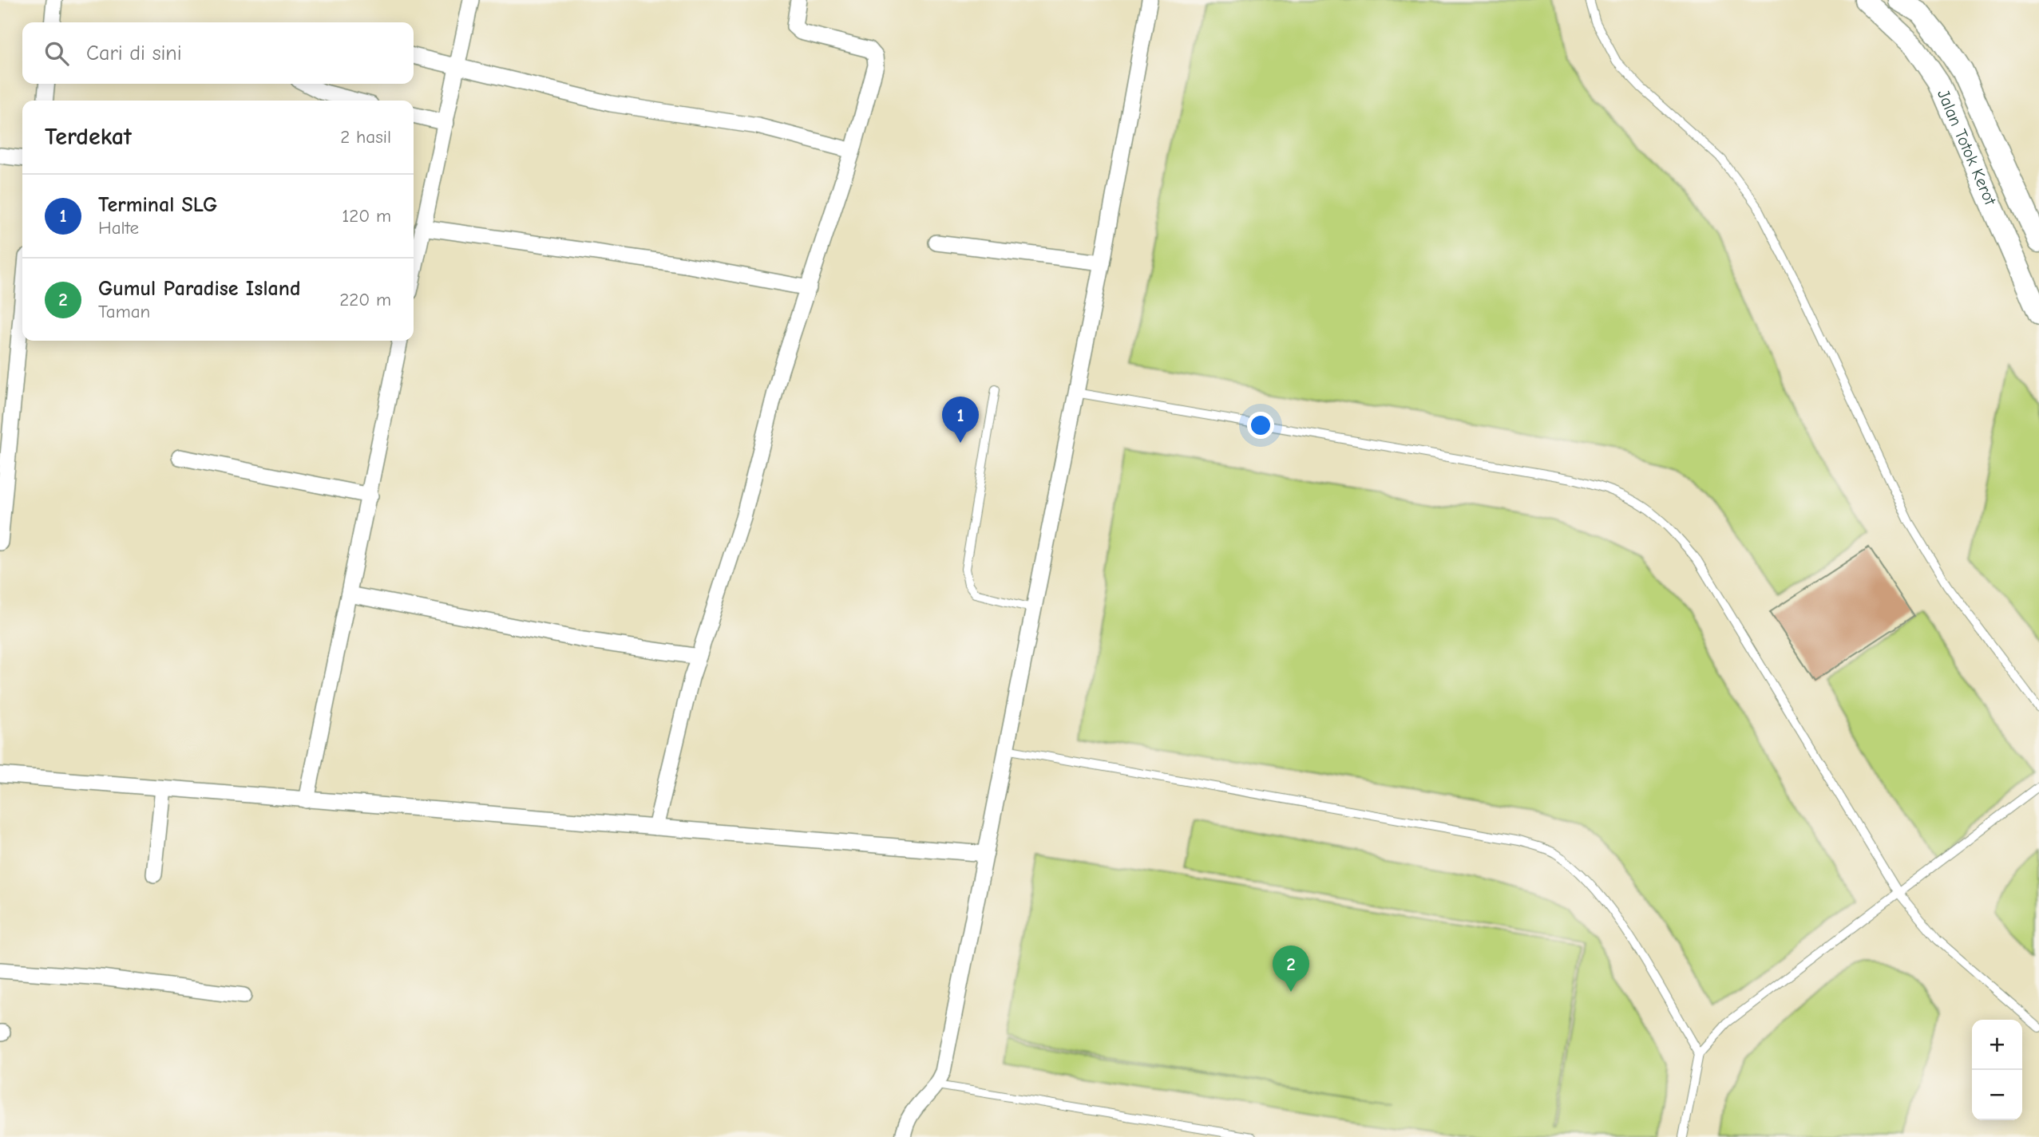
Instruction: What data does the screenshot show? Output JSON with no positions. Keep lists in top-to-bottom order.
{
  "streets": {
    "main road": ["Jalan Totok Kerot"]
  },
  "page": {
    "search": "Cari di sini",
    "heading": ["Terdekat", "2 hasil"],
    "list": [
      {
        "mark": "1",
        "name": "Terminal SLG",
        "note": "Halte",
        "value": "120 m"
      },
      {
        "mark": "2",
        "name": "Gumul Paradise Island",
        "note": "Taman",
        "value": "220 m"
      }
    ],
    "pins": ["1", "2"],
    "map_buttons": ["+", "−"]
  }
}
